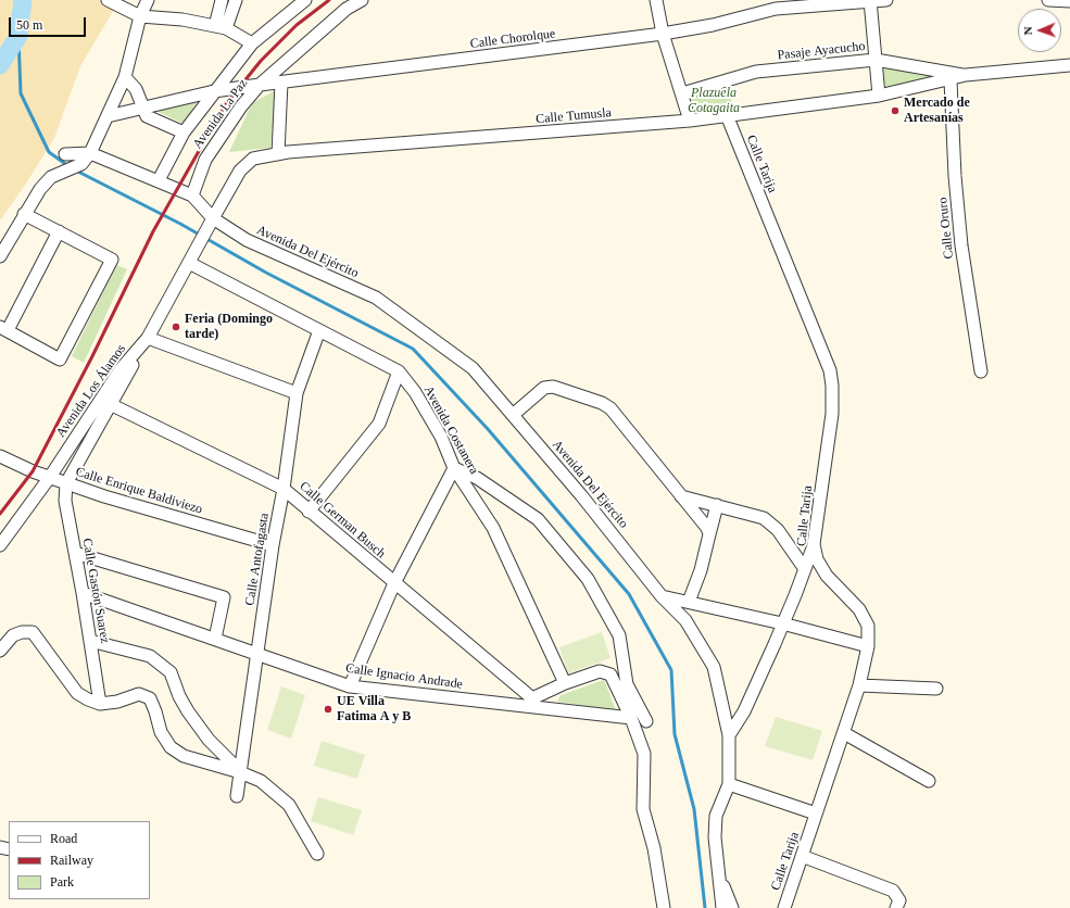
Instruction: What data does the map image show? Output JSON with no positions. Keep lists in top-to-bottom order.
{
  "streets": {
    "street": [
      "Calle Chorolque",
      "Pasaje Ayacucho",
      "Avenida La Paz",
      "Calle Tumusla",
      "Calle Tarija",
      "Calle Oruro",
      "Avenida Del Ejército",
      "Avenida Los Álamos",
      "Avenida Costanera",
      "Calle Enrique Baldiviezo",
      "Calle German Busch",
      "Calle Antofagasta",
      "Calle Gastón Suarez",
      "Calle Ignacio Andrade"
    ]
  },
  "crossings": [
    ["Calle Chorolque", "Avenida La Paz"],
    ["Pasaje Ayacucho", "Calle Tumusla"],
    ["Calle Tumusla", "Calle Tarija"],
    ["Calle Tumusla", "Calle Oruro"],
    ["Calle Tumusla", "Avenida Del Ejército"],
    ["Calle Tumusla", "Avenida Los Álamos"],
    ["Avenida Los Álamos", "Avenida Costanera"],
    ["Avenida Los Álamos", "Calle Enrique Baldiviezo"],
    ["Avenida Los Álamos", "Calle German Busch"],
    ["Avenida Costanera", "Calle Antofagasta"],
    ["Calle Enrique Baldiviezo", "Calle Antofagasta"],
    ["Calle Enrique Baldiviezo", "Calle Gastón Suarez"],
    ["Calle German Busch", "Calle Antofagasta"],
    ["Calle German Busch", "Calle Ignacio Andrade"],
    ["Calle Antofagasta", "Calle Ignacio Andrade"],
    ["Calle Gastón Suarez", "Calle Ignacio Andrade"]
  ],
  "parks": ["Plazuela Cotagaita"],
  "places": ["Mercado de Artesanías", "Feria (Domingo tarde)", "UE Villa Fatima A y B"],
  "legend": ["Road", "Railway", "Park"],
  "scale_bar": "50 m",
  "north": "left"
}
